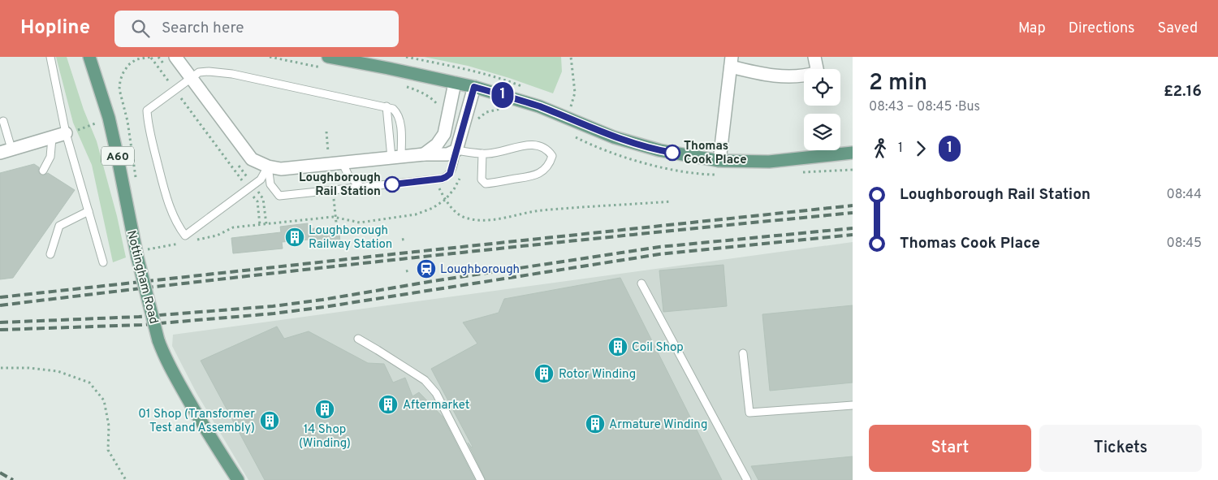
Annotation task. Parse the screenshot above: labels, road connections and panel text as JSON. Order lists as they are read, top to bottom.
{
  "streets": {
    "main road": ["A60", "Nottingham Road"]
  },
  "places": {
    "other": ["Thomas Cook Place", "Loughborough Rail Station"],
    "building": [
      "Loughborough Railway Station",
      "Coil Shop",
      "Rotor Winding",
      "Aftermarket",
      "14 Shop (Winding)",
      "01 Shop (Transformer Test and Assembly)",
      "Armature Winding"
    ],
    "station": ["Loughborough"]
  },
  "lines": ["bus line 1"],
  "page": {
    "header": "Hopline",
    "search": "Search here",
    "nav": ["Map", "Directions", "Saved"],
    "on_map": "1",
    "heading": ["2 min", "08:43 – 08:45 · Bus", "£2.16"],
    "legs": ["1", "1"],
    "list": [
      {
        "name": "Loughborough Rail Station",
        "value": "08:44"
      },
      {
        "name": "Thomas Cook Place",
        "value": "08:45"
      }
    ],
    "buttons": ["Start", "Tickets"]
  }
}
